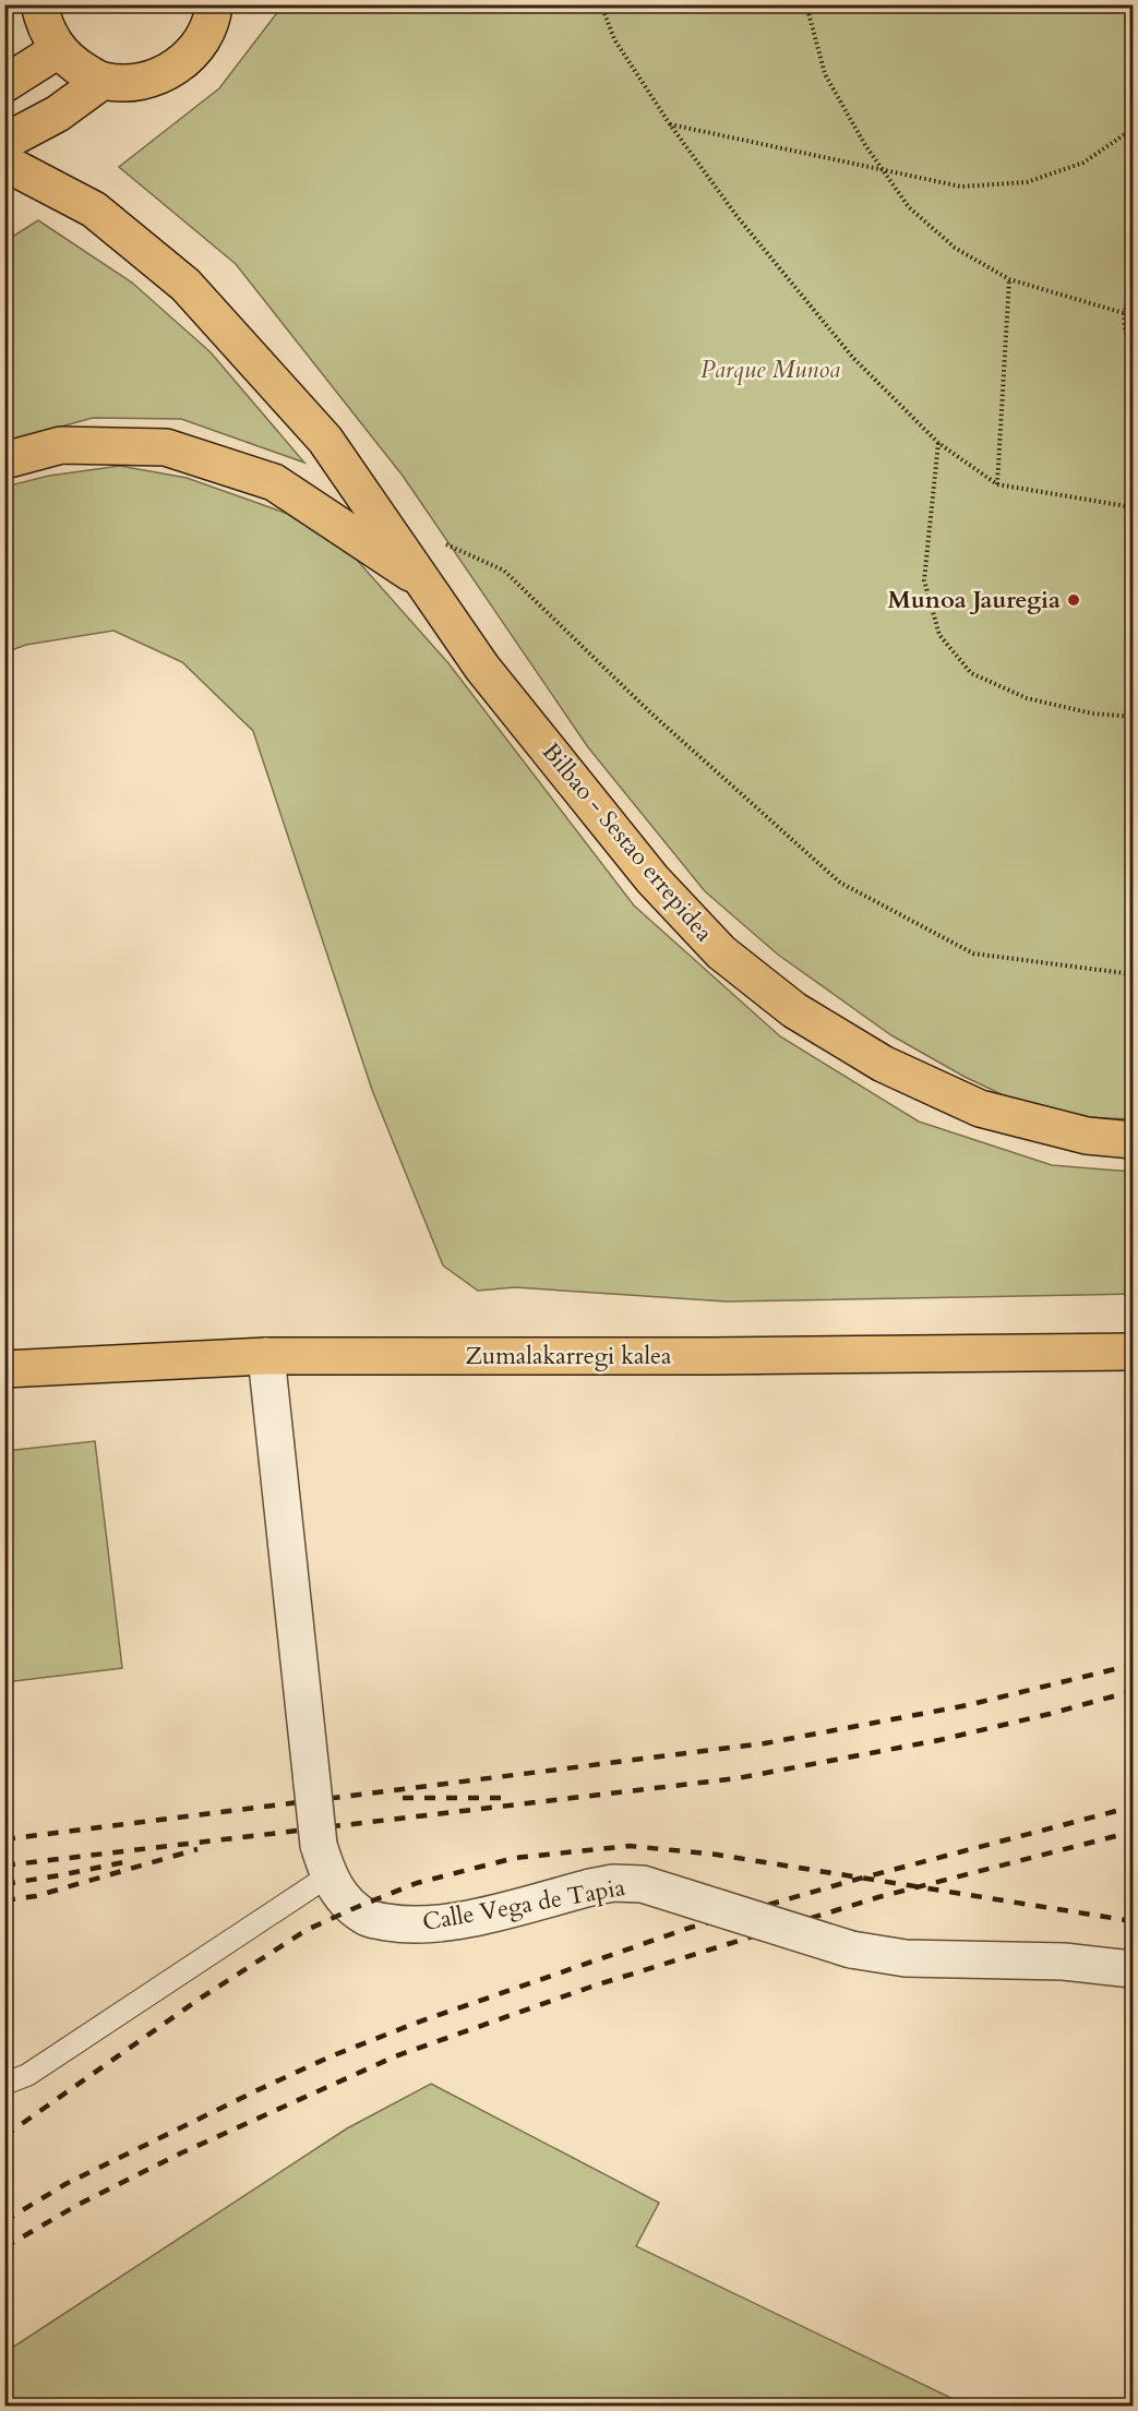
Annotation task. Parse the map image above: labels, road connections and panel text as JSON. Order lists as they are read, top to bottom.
{
  "streets": {
    "main road": ["Bilbao - Sestao errepidea", "Zumalakarregi kalea"],
    "street": ["Calle Vega de Tapia"]
  },
  "parks": ["Parque Munoa"],
  "places": ["Munoa Jauregia"]
}
